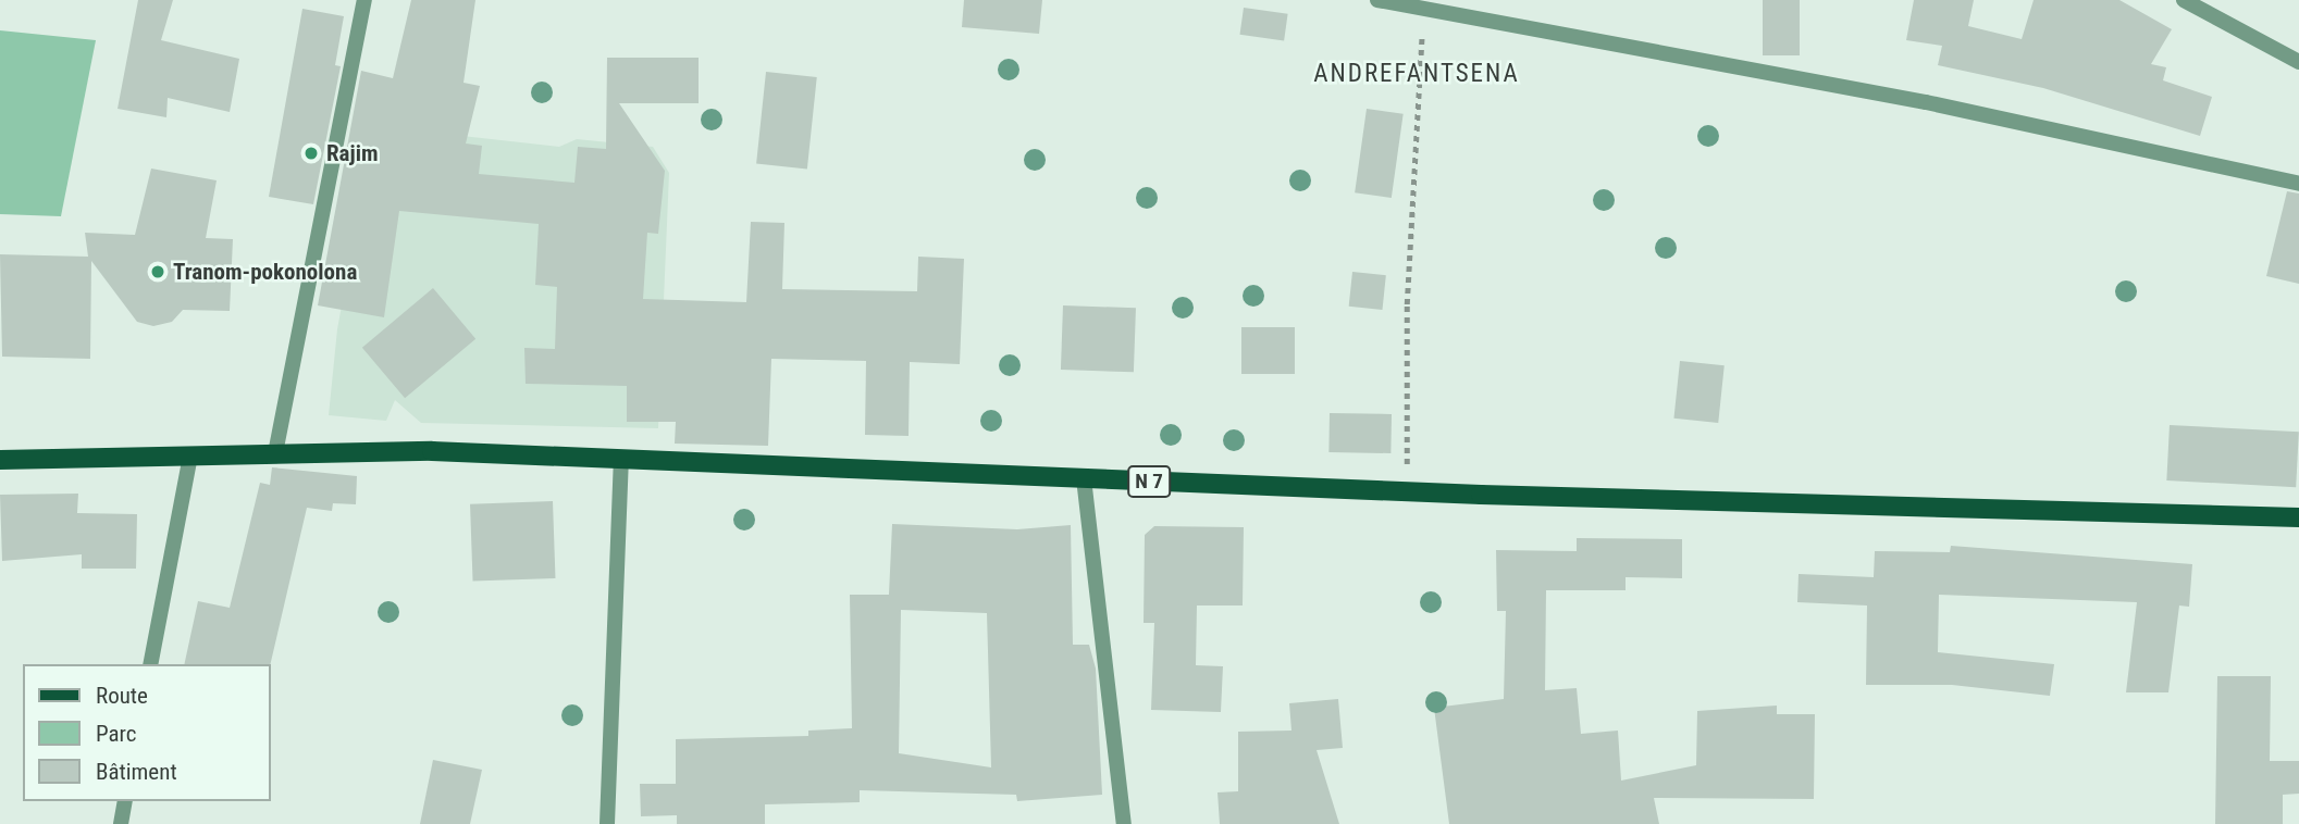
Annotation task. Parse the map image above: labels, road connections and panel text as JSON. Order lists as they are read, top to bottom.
{
  "streets": {
    "main road": ["N 7"]
  },
  "districts": ["ANDREFANTSENA"],
  "places": ["Rajim", "Tranom-pokonolona"],
  "legend": ["Route", "Parc", "Bâtiment"]
}
